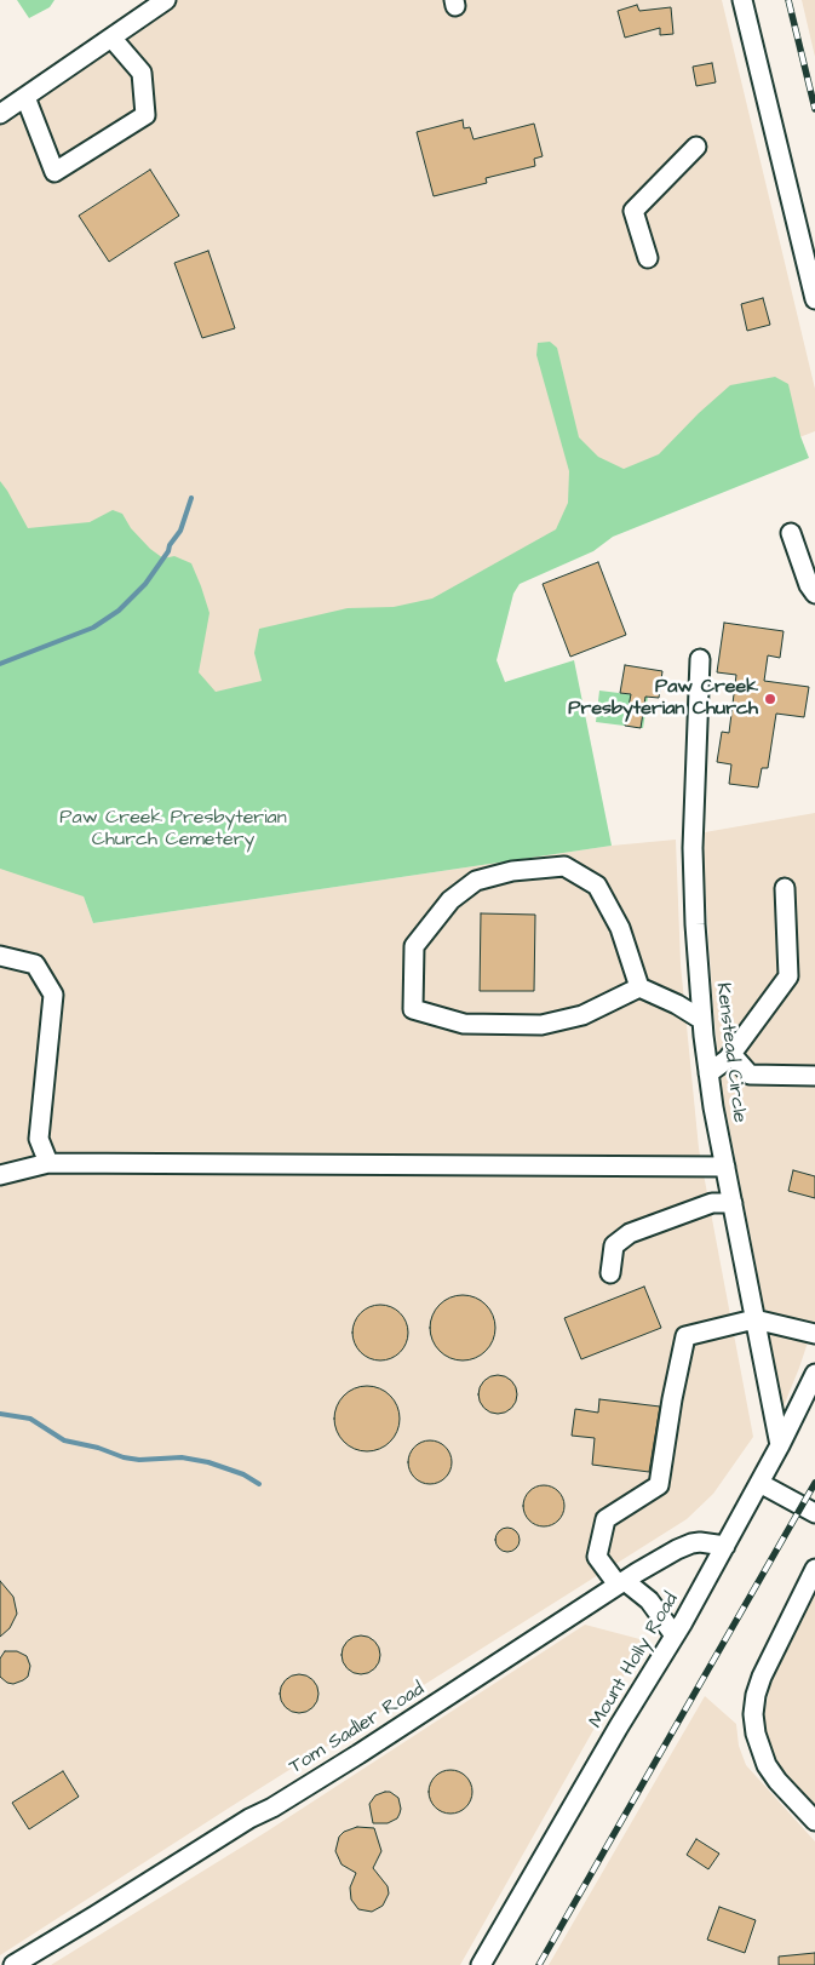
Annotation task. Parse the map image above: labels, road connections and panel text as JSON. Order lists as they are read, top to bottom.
{
  "streets": {
    "street": ["Kenstead Circle", "Mount Holly Road", "Tom Sadler Road"]
  },
  "crossings": [
    ["Kenstead Circle", "Mount Holly Road"],
    ["Mount Holly Road", "Tom Sadler Road"]
  ],
  "parks": ["Paw Creek Presbyterian Church Cemetery"],
  "places": ["Paw Creek Presbyterian Church"]
}
